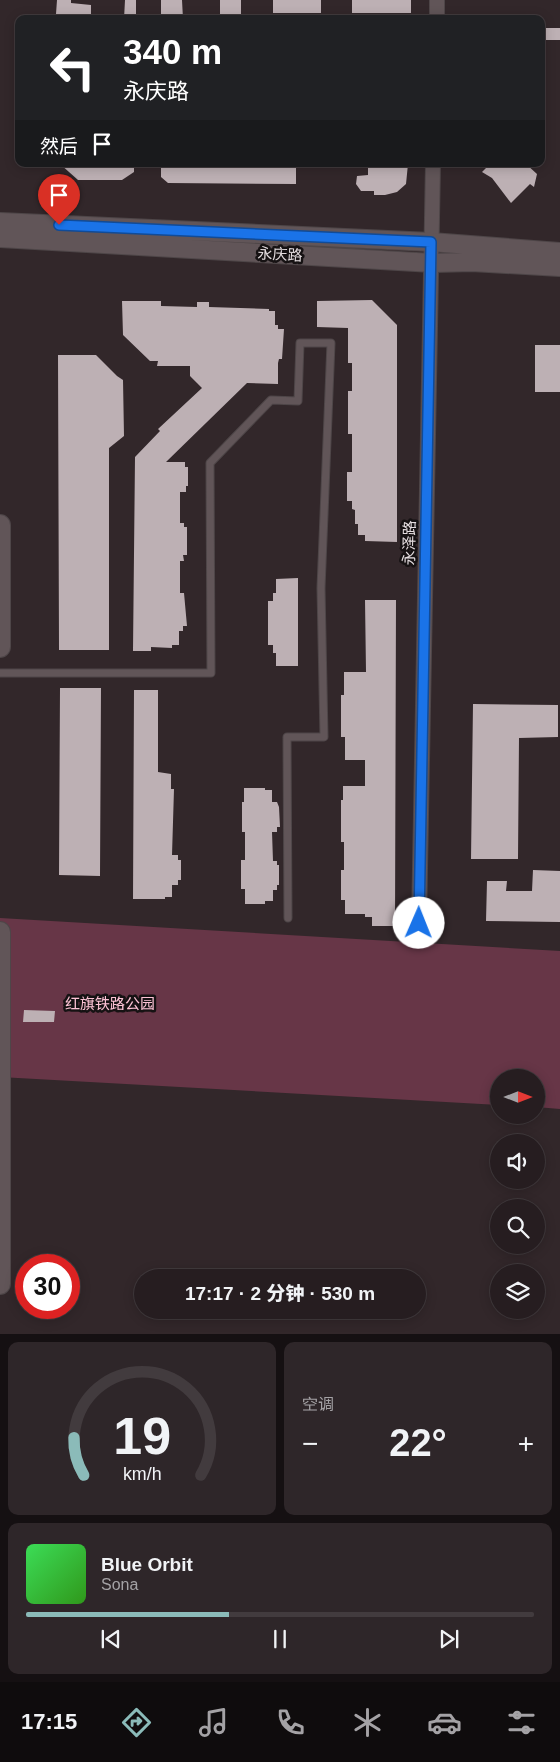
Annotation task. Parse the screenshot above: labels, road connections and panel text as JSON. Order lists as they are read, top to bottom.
{
  "streets": {
    "street": ["永庆路", "永泽路"]
  },
  "crossings": [
    ["永庆路", "永泽路"]
  ],
  "parks": ["红旗铁路公园"],
  "north": "right",
  "page": {
    "turn": ["340 m", "永庆路"],
    "then": "然后",
    "limit": "30",
    "trip": "17:17 · 2 分钟 · 530 m",
    "tile": "空调",
    "heat": ["−", "22°", "+"],
    "song": ["Blue Orbit", "Sona"],
    "tabs": "17:15",
    "gauge": ["19", "km/h"]
  }
}
